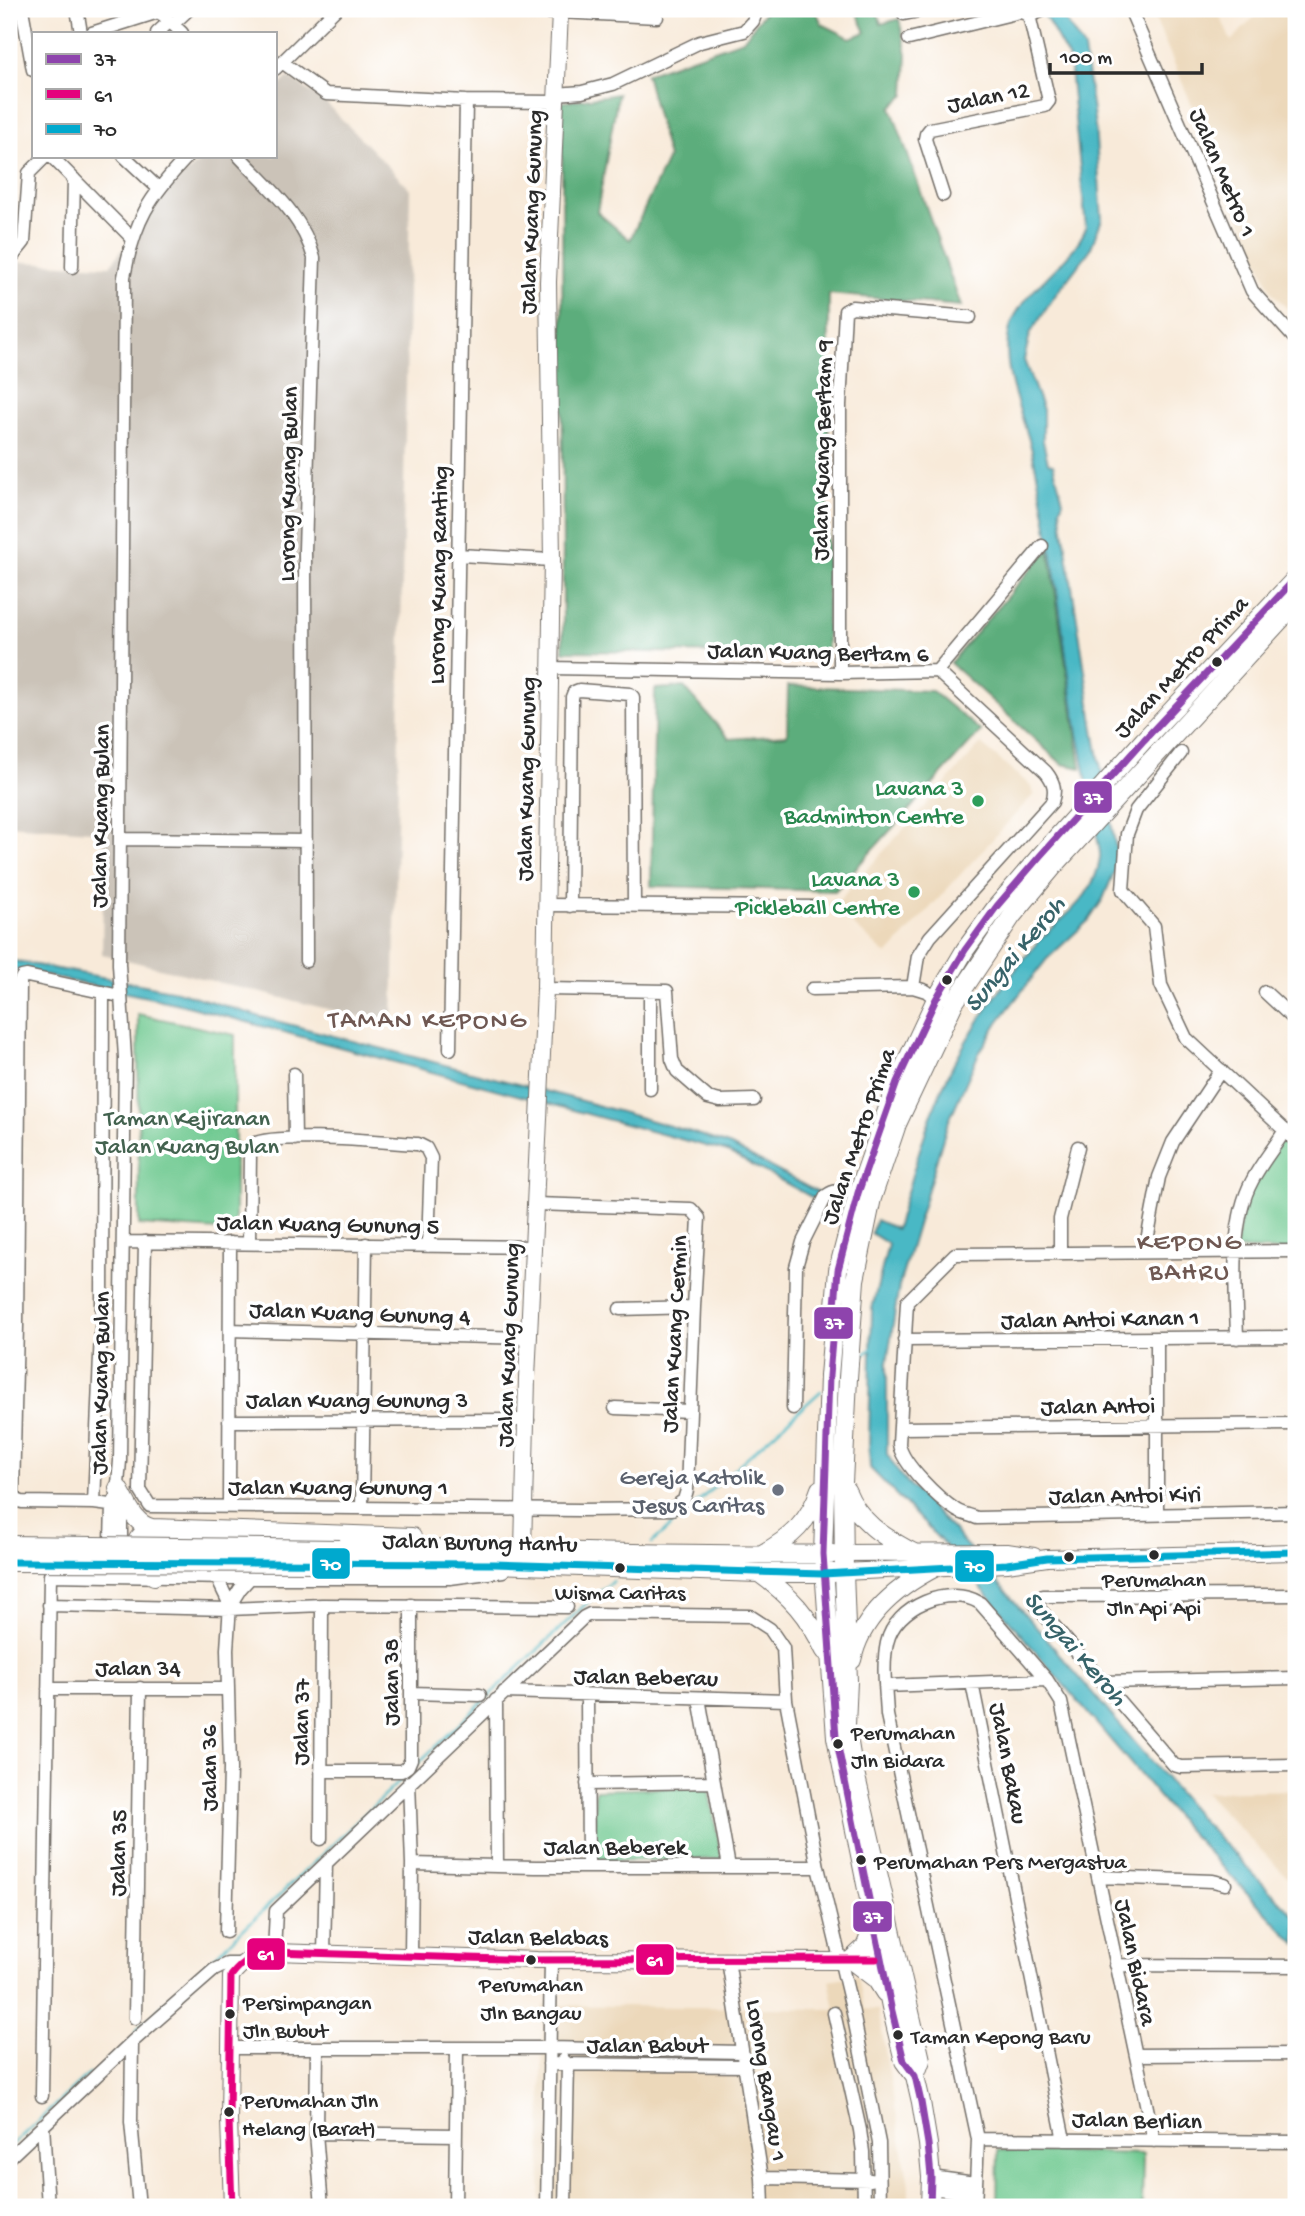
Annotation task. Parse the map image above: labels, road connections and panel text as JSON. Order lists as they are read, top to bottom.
{
  "streets": {
    "main road": ["Jalan Metro Prima", "Jalan Burung Hantu"],
    "street": [
      "Jalan 12",
      "Jalan Metro 1",
      "Jalan Kuang Gunung",
      "Jalan Kuang Bertam 9",
      "Lorong Kuang Bulan",
      "Lorong Kuang Ranting",
      "Jalan Kuang Bertam 6",
      "Jalan Kuang Bulan",
      "Jalan Kuang Gunung 5",
      "Jalan Kuang Gunung 4",
      "Jalan Antoi Kanan 1",
      "Jalan Kuang Cermin",
      "Jalan Kuang Gunung 3",
      "Jalan Antoi",
      "Jalan Kuang Gunung 1",
      "Jalan Antoi Kiri",
      "Jalan 34",
      "Jalan Beberau",
      "Jalan 38",
      "Jalan 37",
      "Jalan Bakau",
      "Jalan 36",
      "Jalan Beberek",
      "Jalan 35",
      "Jalan Belabas",
      "Jalan Bidara",
      "Jalan Babut",
      "Lorong Bangau 1",
      "Jalan Berlian"
    ]
  },
  "crossings": [
    ["Jalan Kuang Gunung", "Jalan Kuang Bertam 6"],
    ["Jalan Kuang Gunung", "Jalan Kuang Gunung 5"],
    ["Jalan Kuang Gunung", "Jalan Kuang Gunung 4"],
    ["Jalan Kuang Gunung", "Jalan Kuang Cermin"],
    ["Jalan Kuang Gunung", "Jalan Kuang Gunung 3"],
    ["Jalan Kuang Gunung", "Jalan Kuang Gunung 1"],
    ["Jalan Kuang Gunung", "Jalan Burung Hantu"],
    ["Jalan Kuang Bertam 9", "Jalan Kuang Bertam 6"],
    ["Jalan Metro Prima", "Jalan Burung Hantu"],
    ["Jalan Metro Prima", "Jalan Belabas"],
    ["Jalan Kuang Bulan", "Jalan Kuang Gunung 5"],
    ["Jalan Kuang Gunung 5", "Jalan Kuang Gunung 1"],
    ["Jalan Kuang Cermin", "Jalan Kuang Gunung 1"],
    ["Jalan Antoi", "Jalan Antoi Kiri"],
    ["Jalan 34", "Jalan 36"],
    ["Jalan 34", "Jalan 35"],
    ["Jalan 38", "Jalan 37"],
    ["Jalan Bakau", "Jalan Berlian"],
    ["Jalan Belabas", "Lorong Bangau 1"],
    ["Jalan Bidara", "Jalan Berlian"],
    ["Jalan Babut", "Lorong Bangau 1"]
  ],
  "districts": ["TAMAN KEPONG", "KEPONG BAHRU"],
  "water": ["Sungai Keroh"],
  "parks": ["Taman Kejiranan Jalan Kuang Bulan"],
  "places": [
    "Lavana 3 Badminton Centre",
    "Lavana 3 Pickleball Centre",
    "Gereja Katolik Jesus Caritas",
    "Perumahan Jln Api Api",
    "Wisma Caritas",
    "Perumahan Jln Bidara",
    "Perumahan Pers Mergastua",
    "Perumahan Jln Bangau",
    "Persimpangan Jln Bubut",
    "Taman Kepong Baru",
    "Perumahan Jln Helang (Barat)"
  ],
  "lines": ["transit line 37", "transit line 70", "transit line 61"],
  "legend": ["37", "61", "70"],
  "scale_bar": "100 m"
}
